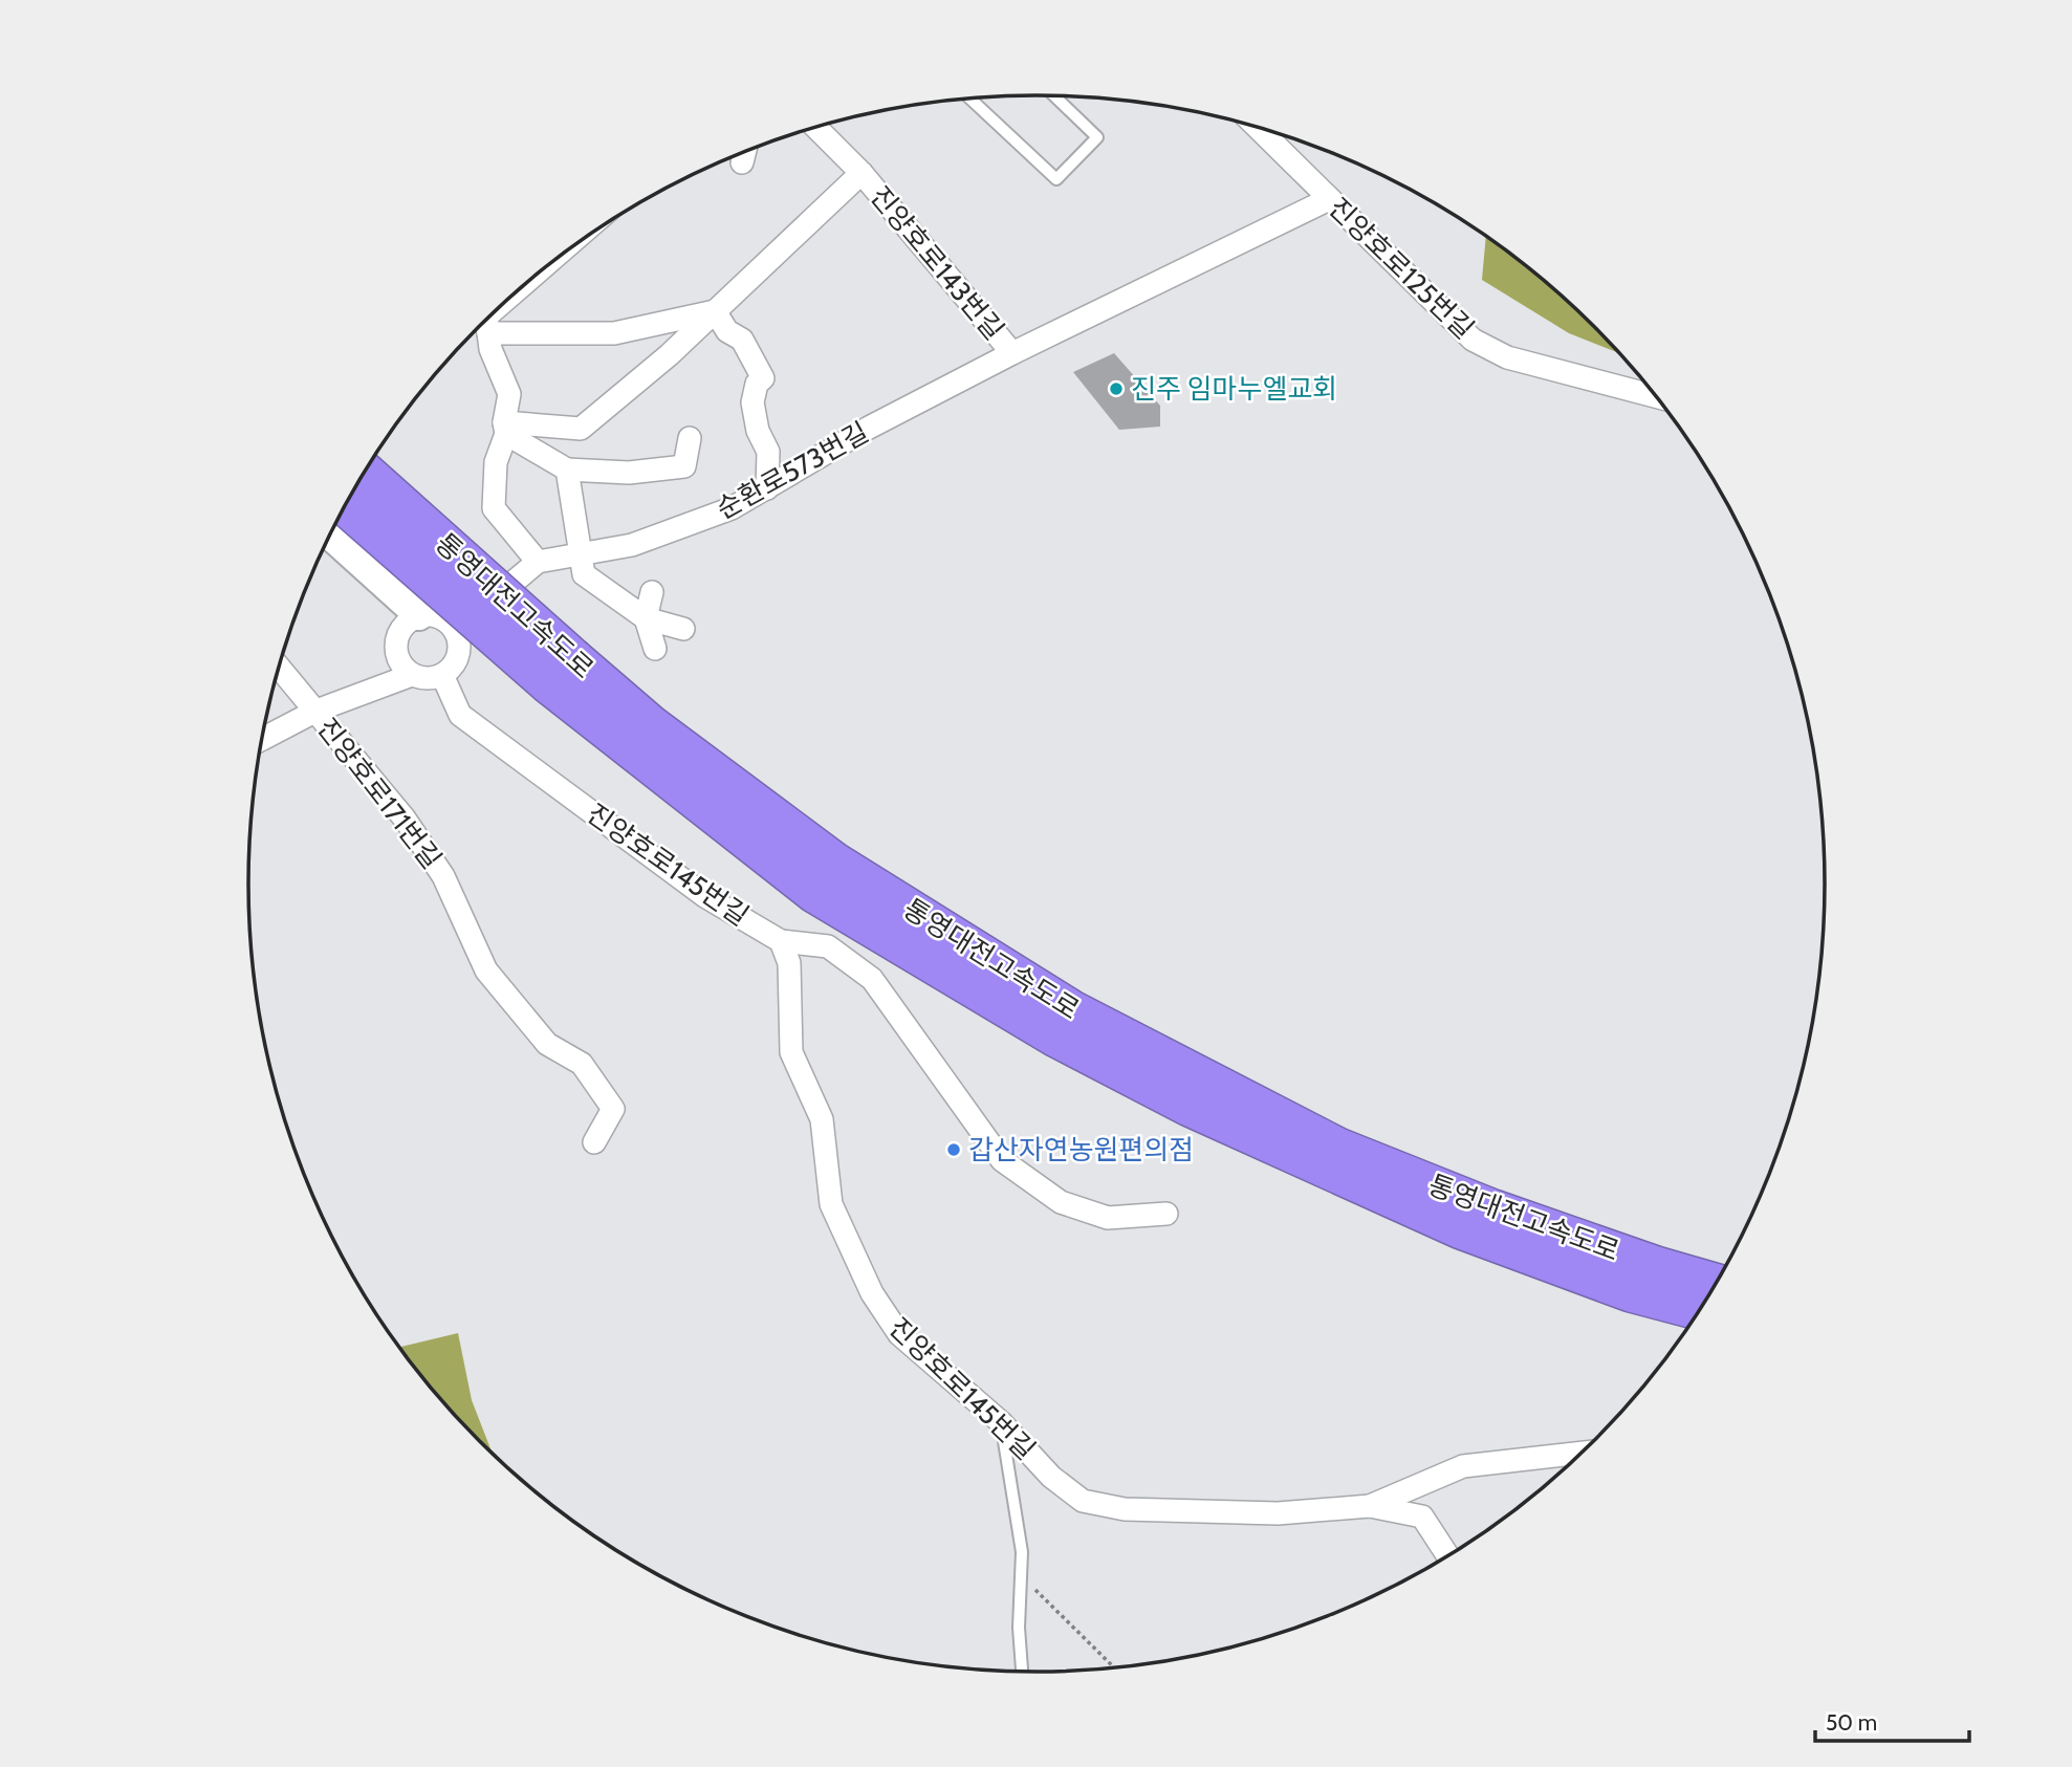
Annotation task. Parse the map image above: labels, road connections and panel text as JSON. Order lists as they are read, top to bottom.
{
  "streets": {
    "highway": ["통영대전고속도로"],
    "street": [
      "진양호로143번길",
      "진양호로125번길",
      "순환로573번길",
      "진양호로171번길",
      "진양호로145번길"
    ]
  },
  "crossings": [
    ["진양호로143번길", "순환로573번길"],
    ["진양호로125번길", "순환로573번길"],
    ["순환로573번길", "진양호로145번길"]
  ],
  "places": ["진주 임마누엘교회", "갑산자연농원편의점"],
  "scale_bar": "50 m"
}
